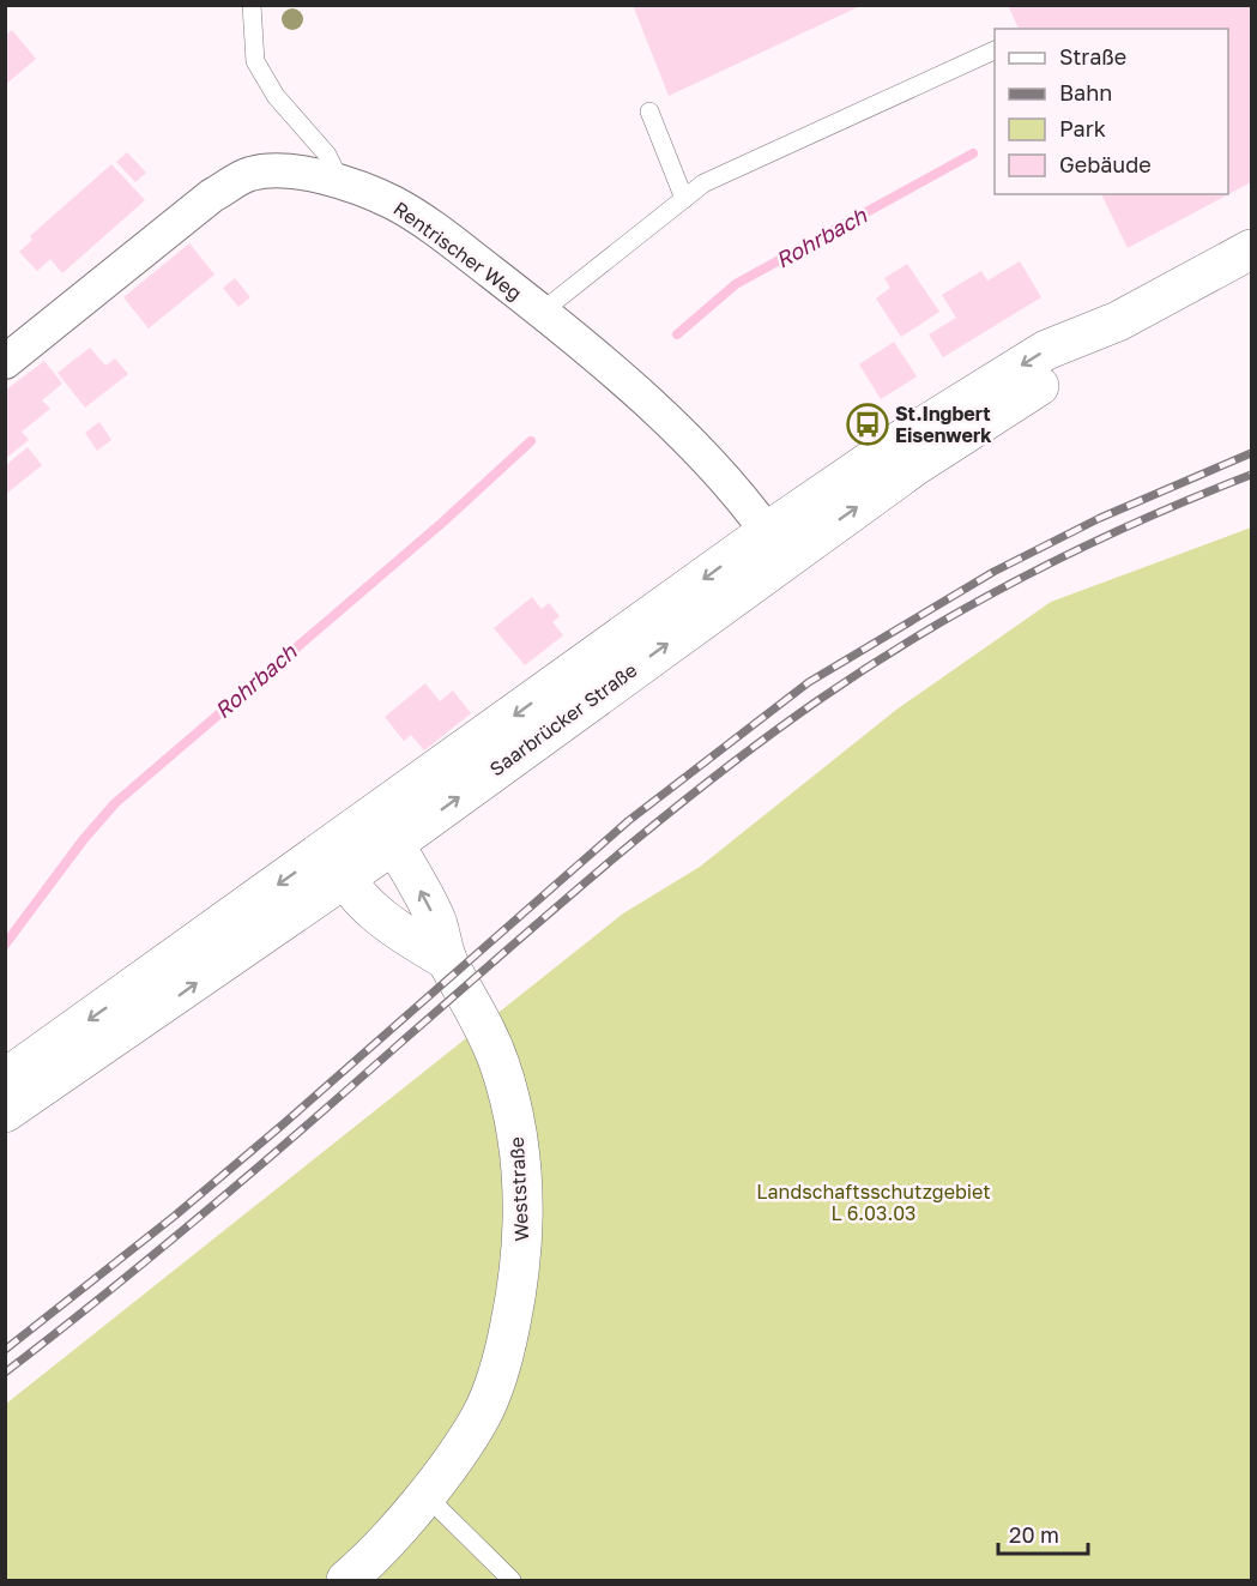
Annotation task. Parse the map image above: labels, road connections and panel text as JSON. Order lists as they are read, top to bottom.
{
  "streets": {
    "main road": ["Saarbrücker Straße", "Weststraße"],
    "street": ["Rentrischer Weg"]
  },
  "crossings": [
    ["Rentrischer Weg", "Saarbrücker Straße"],
    ["Saarbrücker Straße", "Weststraße"]
  ],
  "water": ["Rohrbach"],
  "parks": ["Landschaftsschutzgebiet L 6.03.03"],
  "places": {
    "bus stop": ["St.Ingbert Eisenwerk"]
  },
  "legend": [
    "Straße",
    "Bahn",
    "Park",
    "Gebäude"
  ],
  "scale_bar": "20 m"
}
